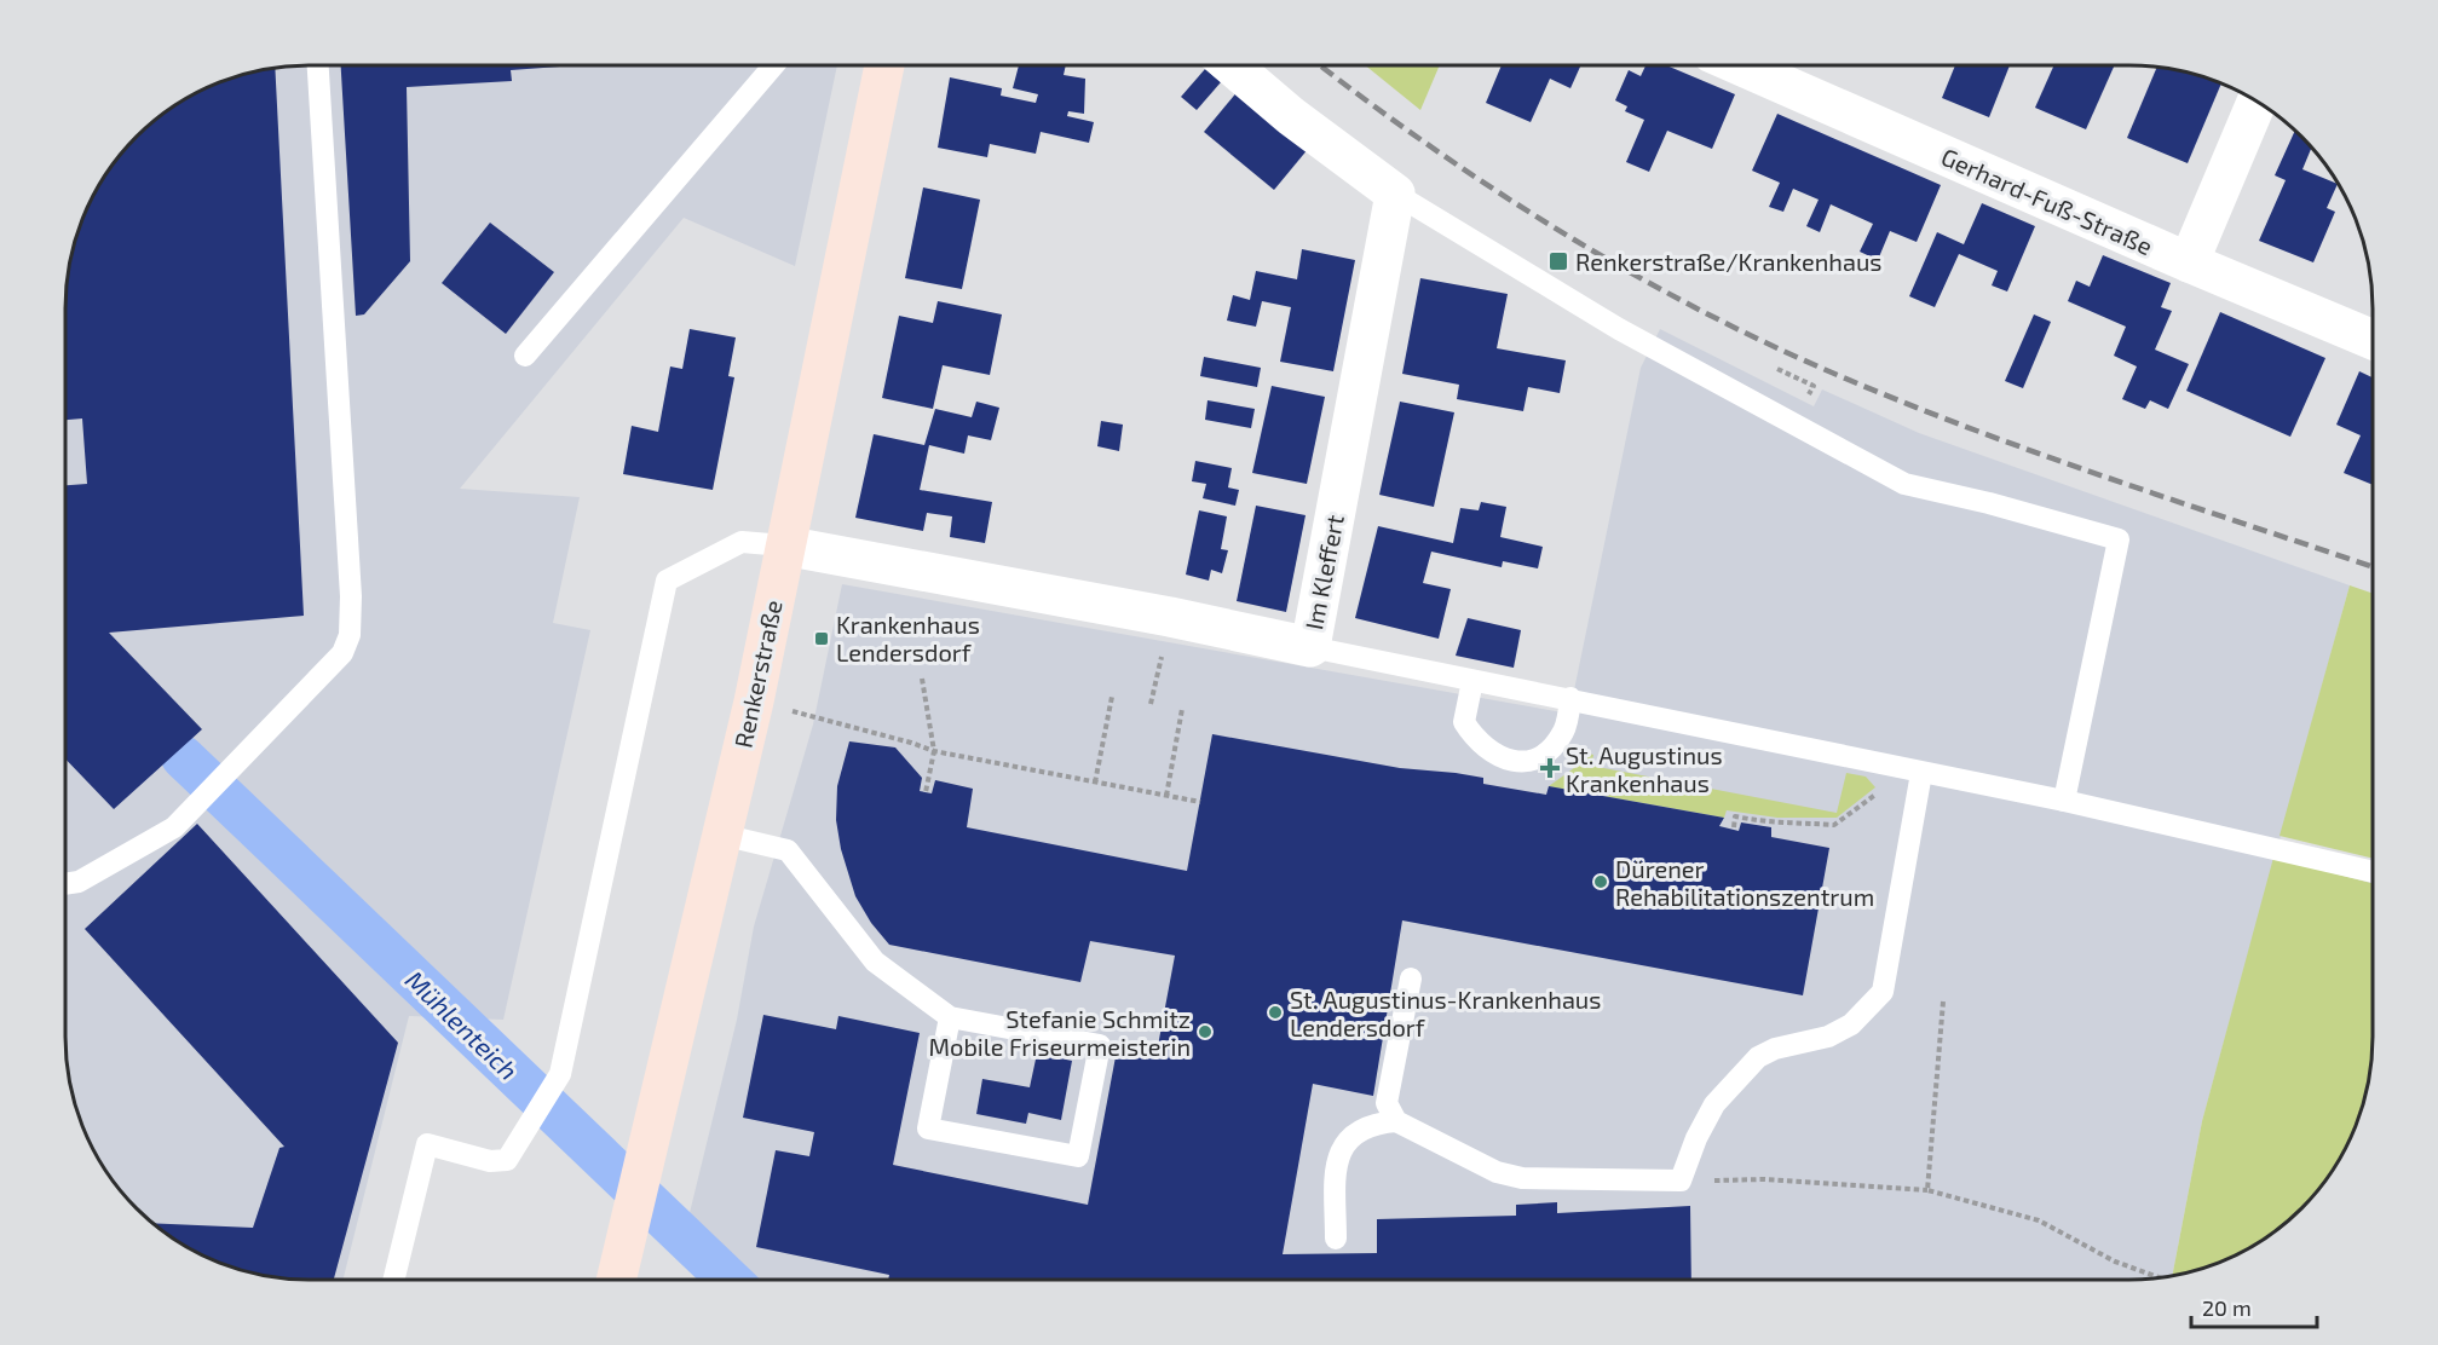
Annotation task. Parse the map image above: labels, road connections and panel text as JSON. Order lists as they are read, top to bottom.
{
  "streets": {
    "street": ["Gerhard-Fuß-Straße", "Im Kleffert", "Renkerstraße"]
  },
  "crossings": [
    ["Im Kleffert", "Renkerstraße"]
  ],
  "water": ["Mühlenteich"],
  "places": {
    "transit": ["Renkerstraße/Krankenhaus", "Krankenhaus Lendersdorf"],
    "health": ["St. Augustinus Krankenhaus"],
    "other": ["Dürener Rehabilitationszentrum", "St. Augustinus-Krankenhaus Lendersdorf", "Stefanie Schmitz Mobile Friseurmeisterin"]
  },
  "scale_bar": "20 m"
}
